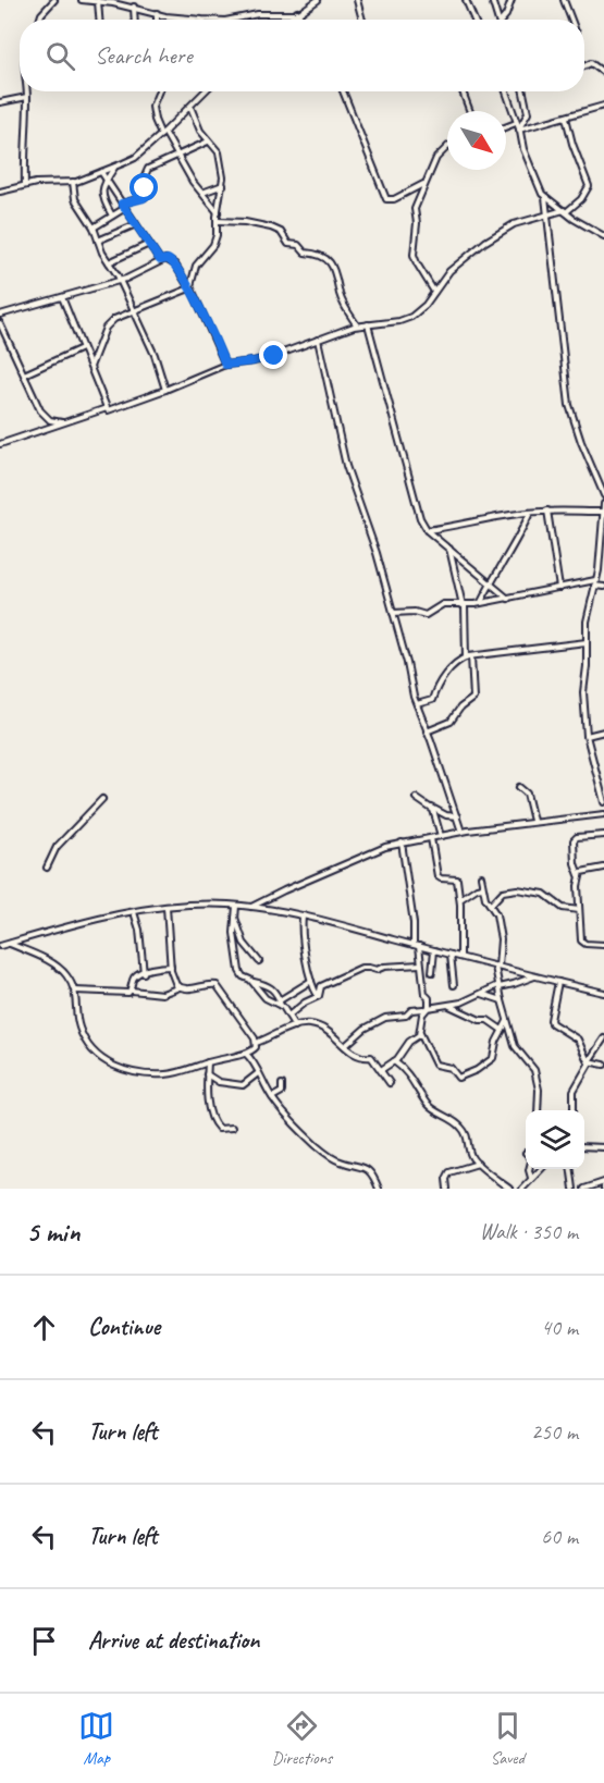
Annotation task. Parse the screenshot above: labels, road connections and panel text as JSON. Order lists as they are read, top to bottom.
{
  "north": "bottom right",
  "page": {
    "search": "Search here",
    "heading": ["5 min", "Walk · 350 m"],
    "list": [
      ["Continue", "40 m"],
      ["Turn left", "250 m"],
      ["Turn left", "60 m"],
      "Arrive at destination"
    ],
    "nav": ["Map", "Directions", "Saved"]
  }
}
